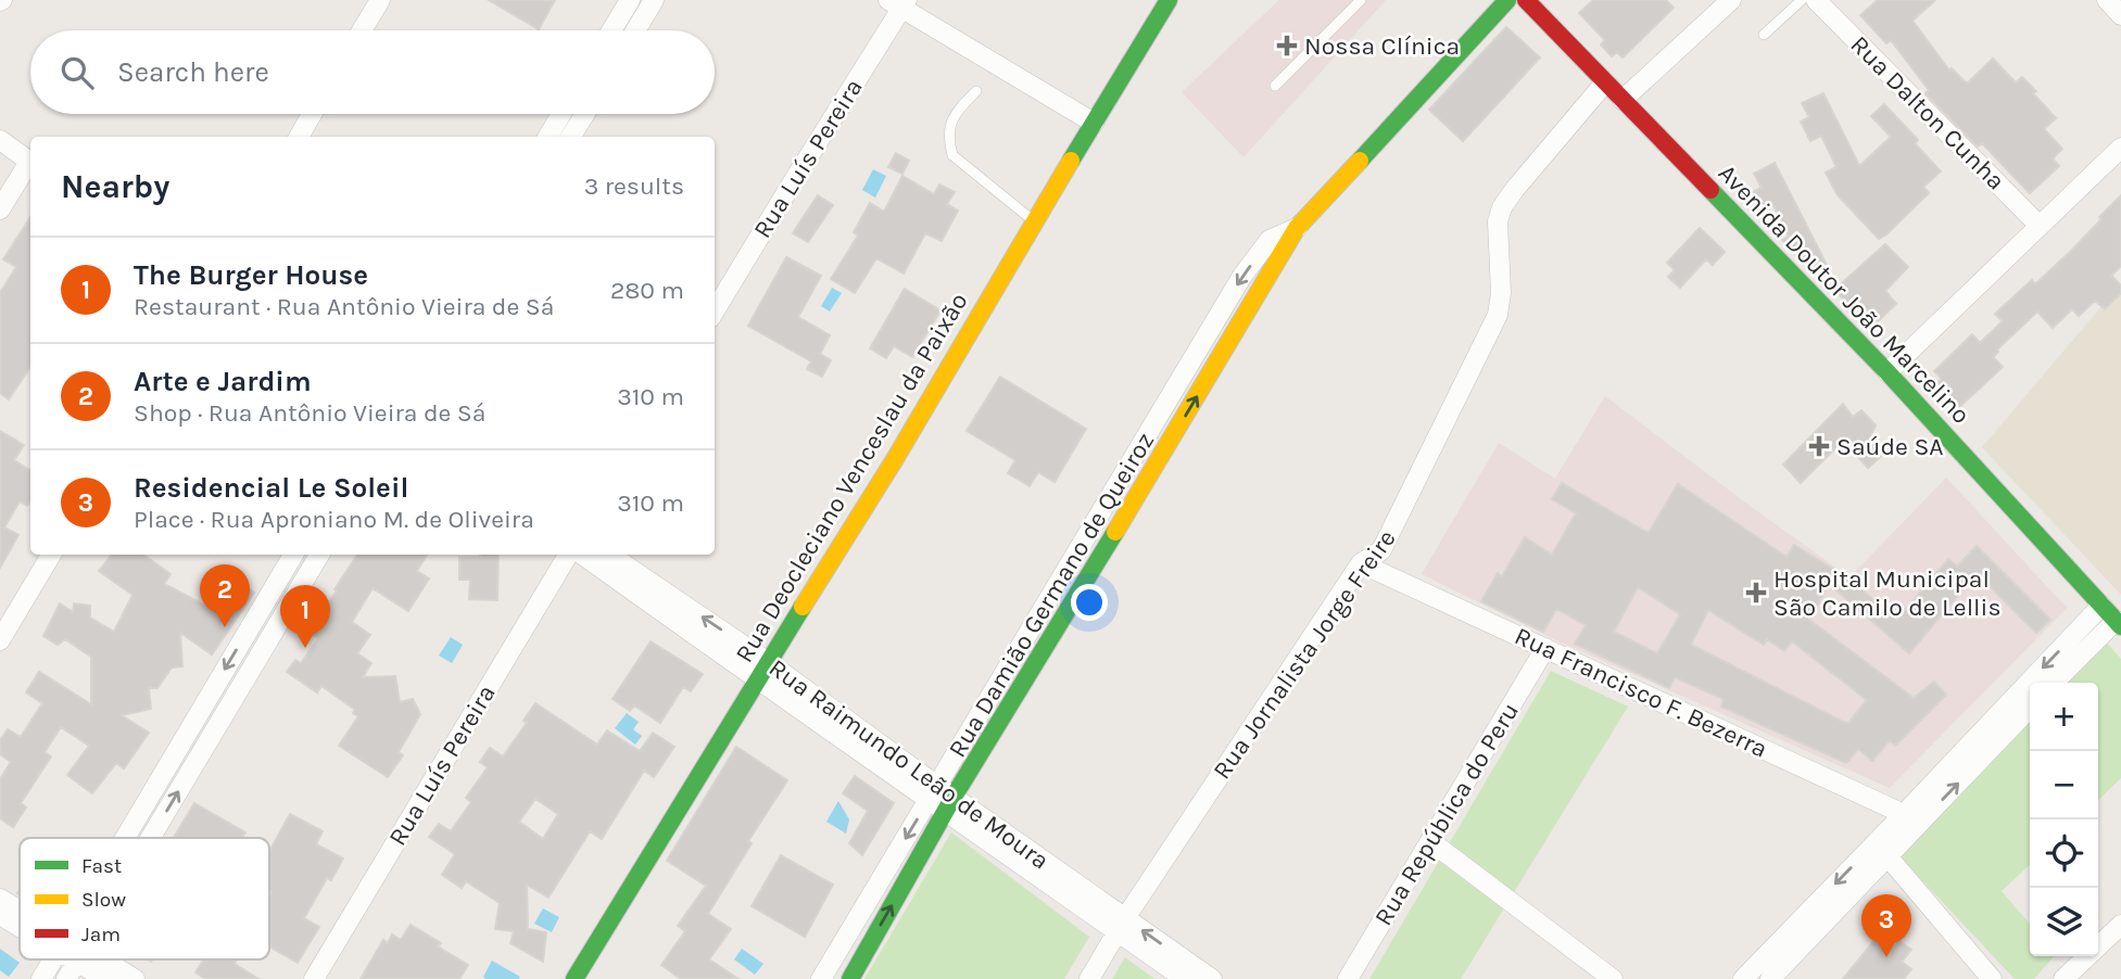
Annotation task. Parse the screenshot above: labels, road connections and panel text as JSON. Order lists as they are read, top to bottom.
{
  "streets": {
    "street": [
      "Rua Dalton Cunha",
      "Rua Luís Pereira",
      "Avenida Doutor João Marcelino",
      "Rua Deocleciano Venceslau da Paixão",
      "Rua Damião Germano de Queiroz",
      "Rua Jornalista Jorge Freire",
      "Rua Francisco F. Bezerra",
      "Rua Raimundo Leão de Moura",
      "Rua República do Peru"
    ]
  },
  "crossings": [
    ["Avenida Doutor João Marcelino", "Rua Jornalista Jorge Freire"],
    ["Rua Deocleciano Venceslau da Paixão", "Rua Raimundo Leão de Moura"],
    ["Rua Damião Germano de Queiroz", "Rua Raimundo Leão de Moura"],
    ["Rua Jornalista Jorge Freire", "Rua Francisco F. Bezerra"],
    ["Rua Jornalista Jorge Freire", "Rua Raimundo Leão de Moura"],
    ["Rua Francisco F. Bezerra", "Rua República do Peru"]
  ],
  "places": {
    "health": ["Nossa Clínica", "Saúde SA", "Hospital Municipal São Camilo de Lellis"]
  },
  "legend": ["Fast", "Slow", "Jam"],
  "page": {
    "search": "Search here",
    "heading": ["Nearby", "3 results"],
    "list": [
      {
        "mark": "1",
        "name": "The Burger House",
        "note": "Restaurant · Rua Antônio Vieira de Sá",
        "value": "280 m"
      },
      {
        "mark": "2",
        "name": "Arte e Jardim",
        "note": "Shop · Rua Antônio Vieira de Sá",
        "value": "310 m"
      },
      {
        "mark": "3",
        "name": "Residencial Le Soleil",
        "note": "Place · Rua Aproniano M. de Oliveira",
        "value": "310 m"
      }
    ],
    "pins": ["2", "1", "3"],
    "map_buttons": ["+", "−"]
  }
}
